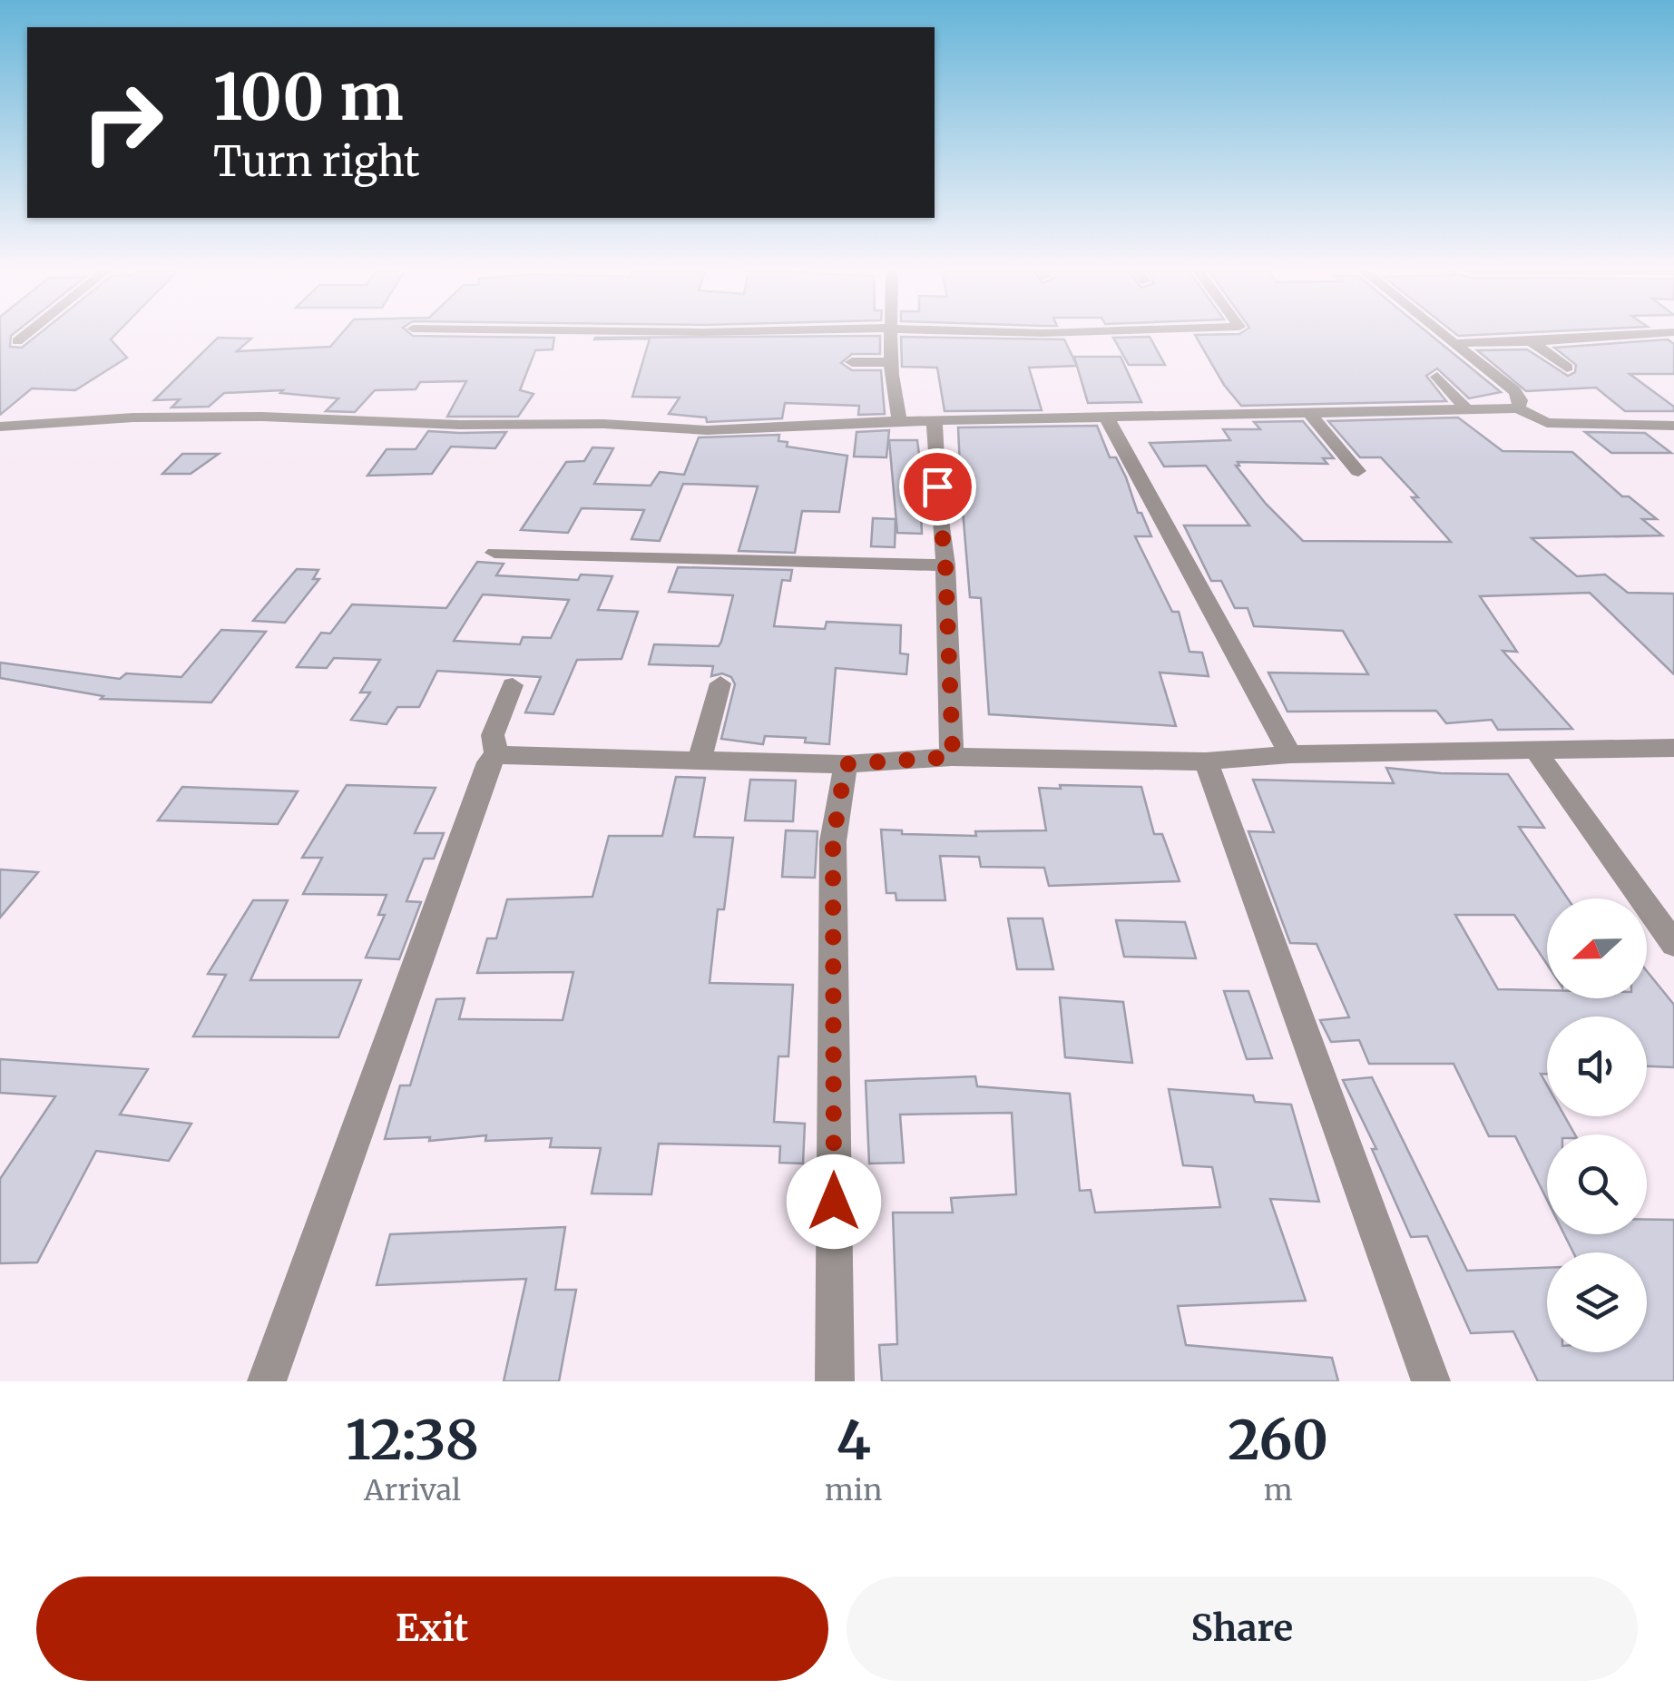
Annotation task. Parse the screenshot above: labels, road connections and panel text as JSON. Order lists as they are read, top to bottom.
{
  "north": "left",
  "page": {
    "turn": ["100 m", "Turn right"],
    "eta": [
      "12:38",
      "Arrival",
      "4",
      "min",
      "260",
      "m"
    ],
    "buttons": ["Exit", "Share"]
  }
}
